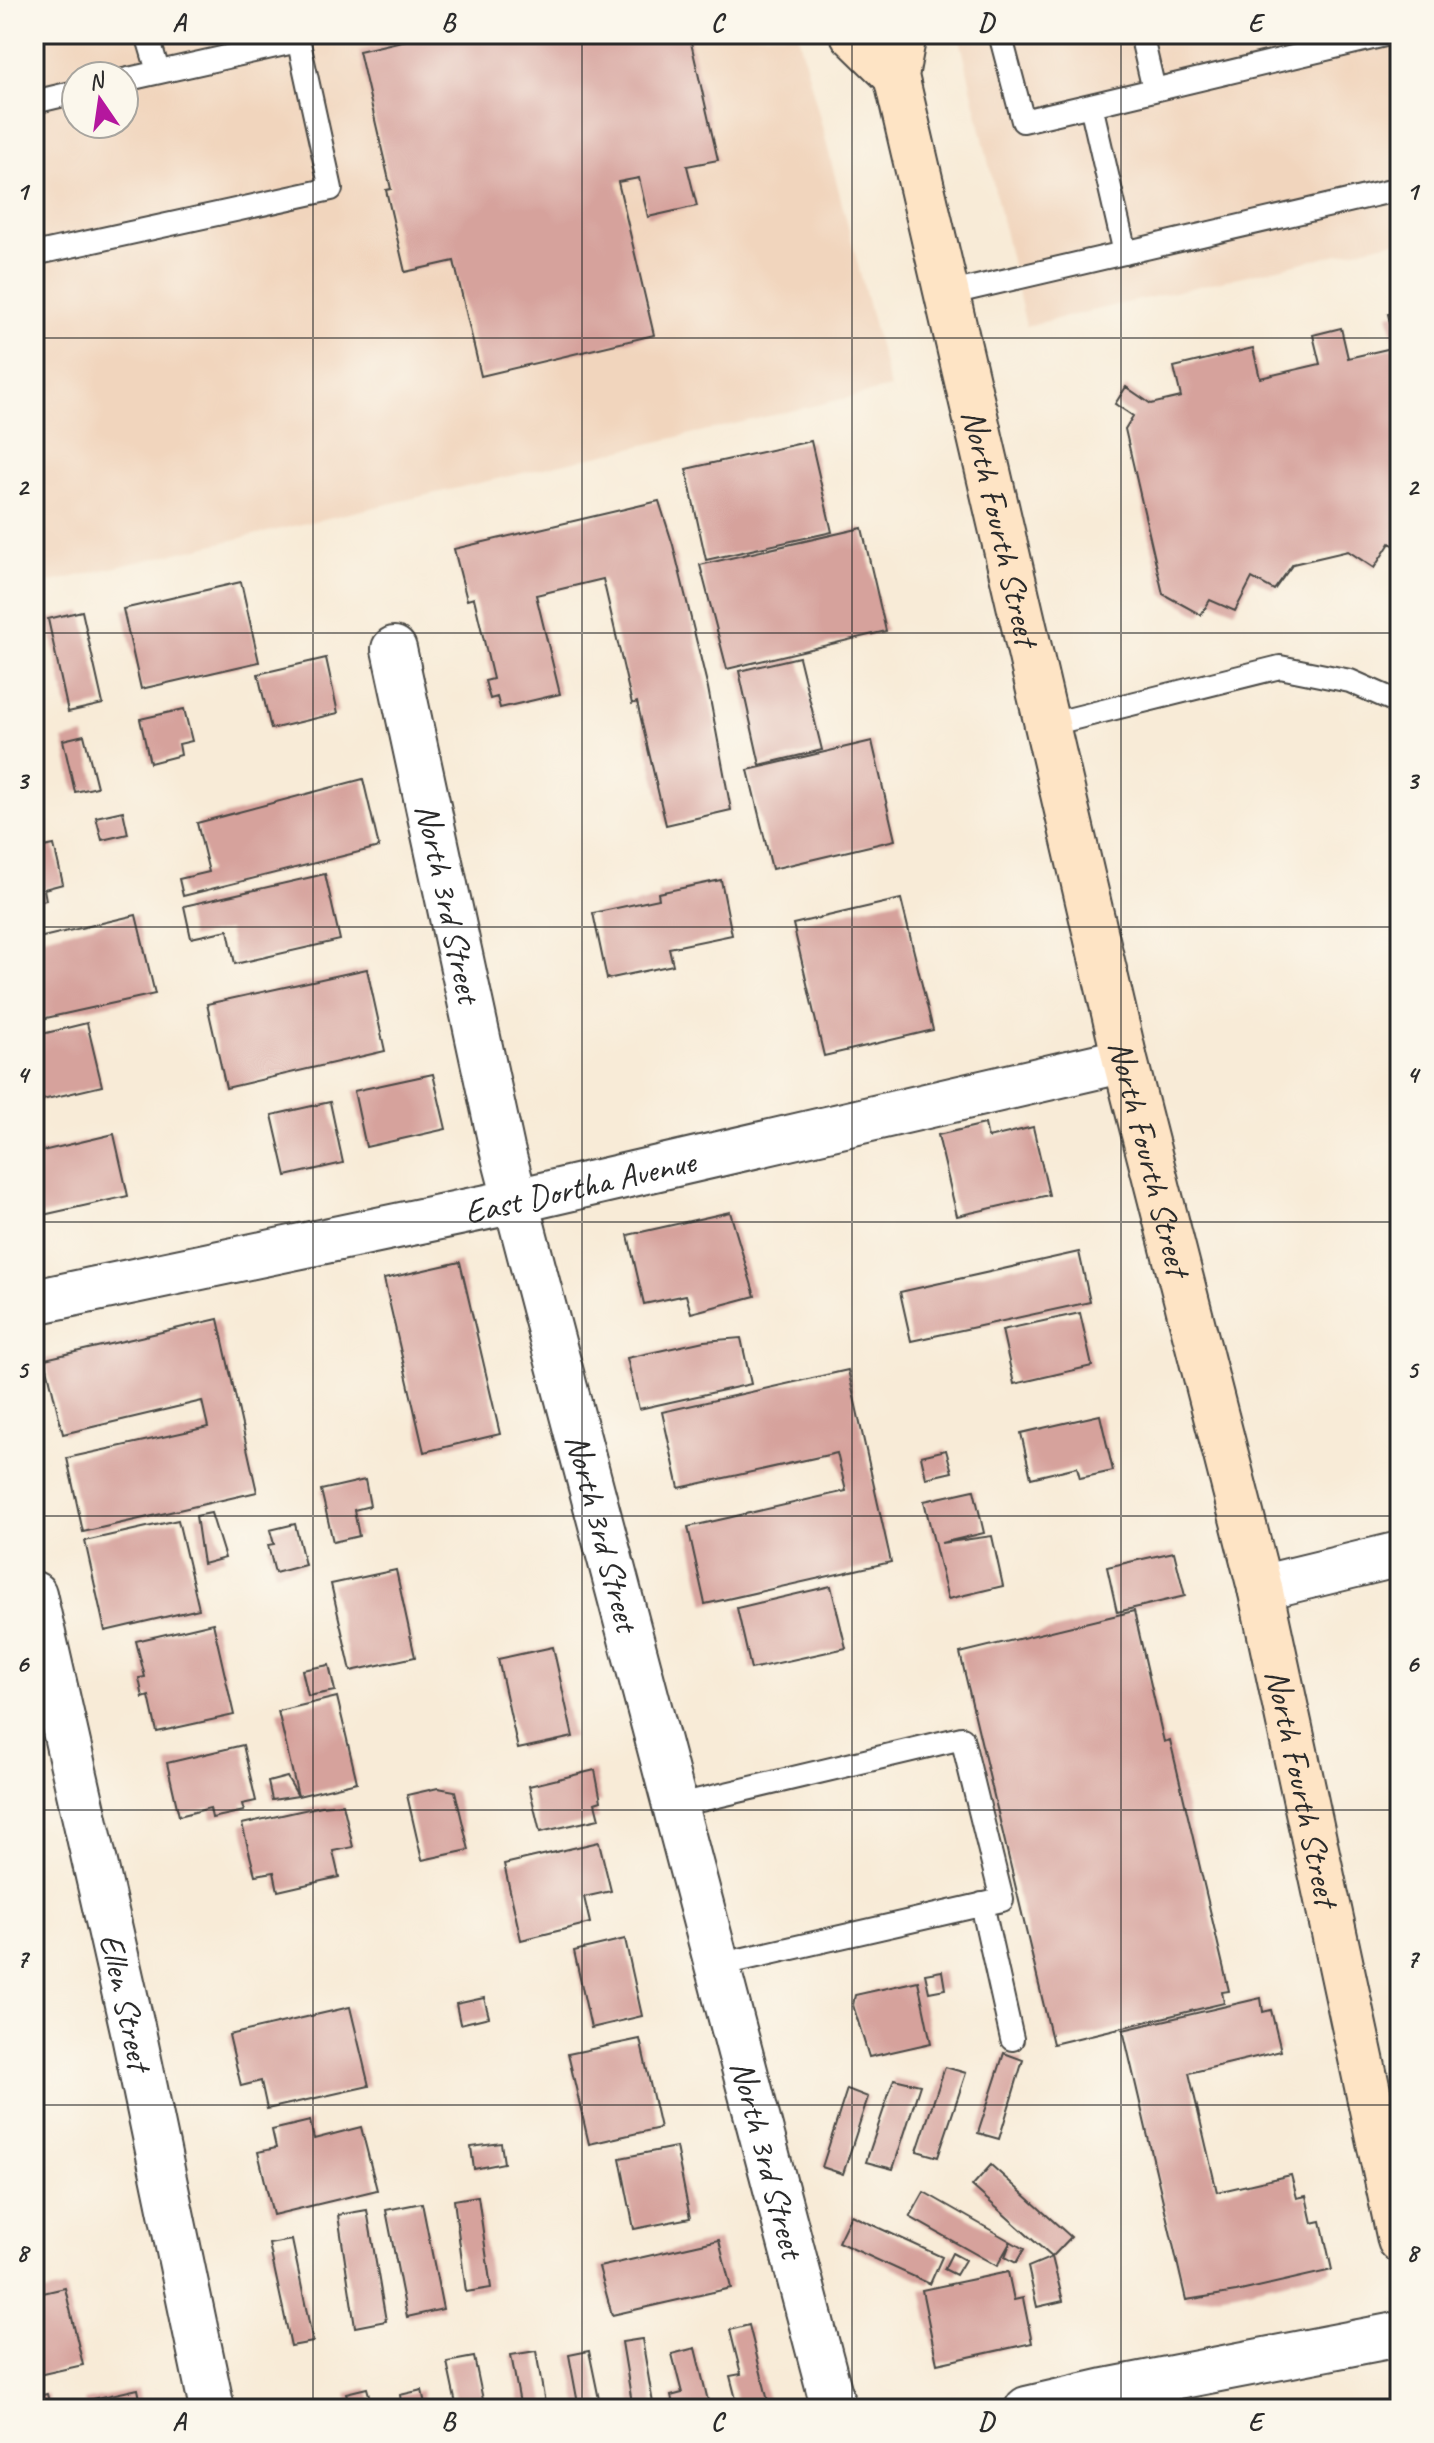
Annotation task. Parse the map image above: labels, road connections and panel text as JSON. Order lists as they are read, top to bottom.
{
  "streets": {
    "main road": ["North Fourth Street"],
    "street": ["North 3rd Street", "East Dortha Avenue", "Ellen Street"]
  },
  "crossings": [
    ["North Fourth Street", "East Dortha Avenue"],
    ["North 3rd Street", "East Dortha Avenue"]
  ],
  "north": "top",
  "grid": {
    "columns": [
      "A",
      "B",
      "C",
      "D",
      "E"
    ],
    "rows": [
      "1",
      "2",
      "3",
      "4",
      "5",
      "6",
      "7",
      "8"
    ]
  }
}
